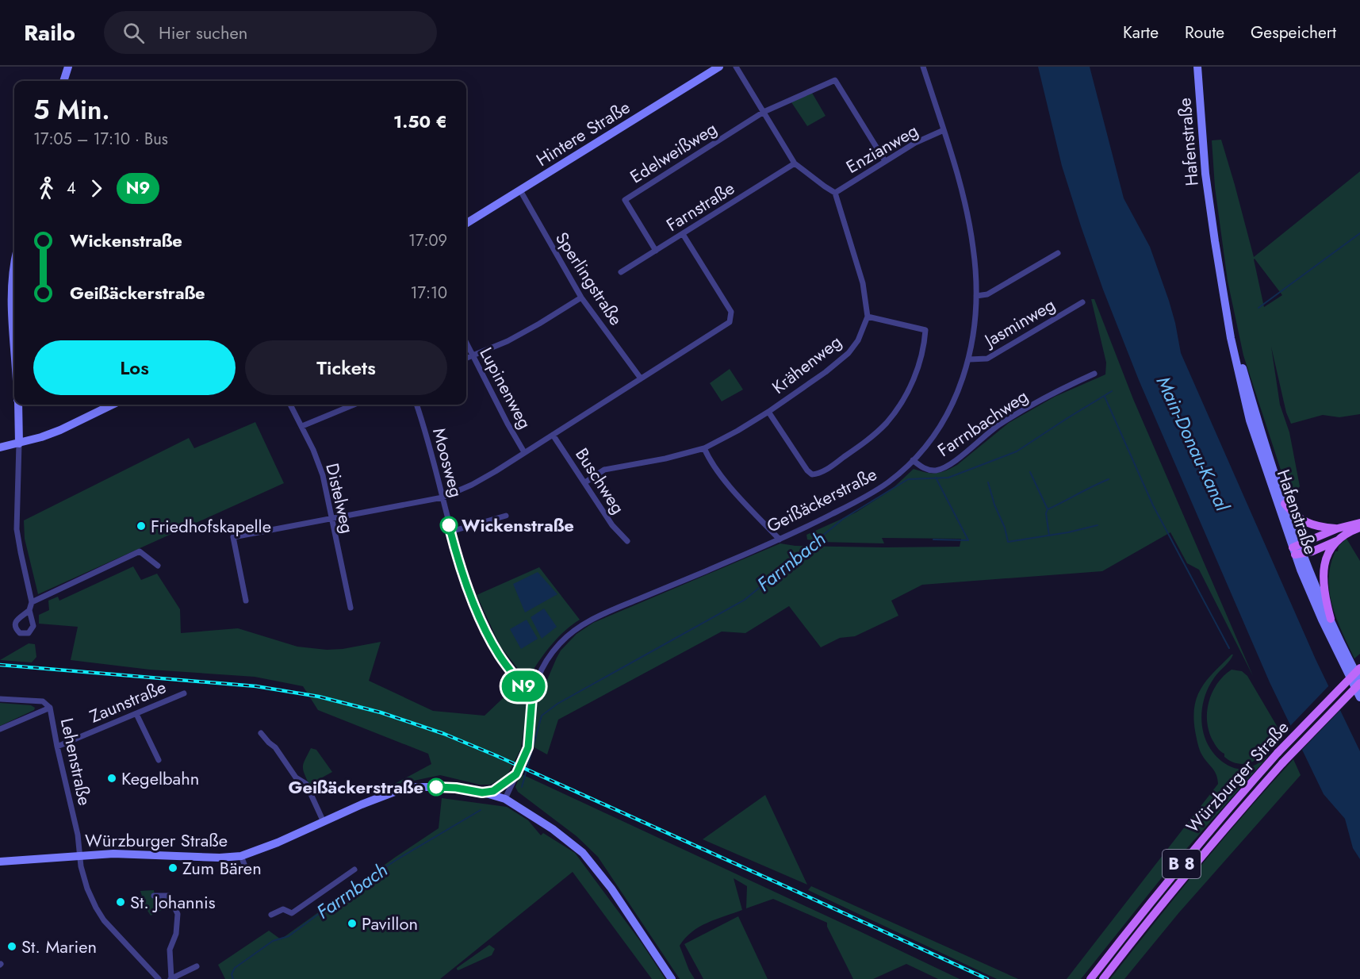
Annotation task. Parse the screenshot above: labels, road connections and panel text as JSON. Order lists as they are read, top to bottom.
{
  "streets": {
    "main road": ["Würzburger Straße", "B 8"],
    "street": [
      "Hintere Straße",
      "Hafenstraße",
      "Enzianweg",
      "Edelweißweg",
      "Farnstraße",
      "Sperlingstraße",
      "Jasminweg",
      "Krähenweg",
      "Lupinenweg",
      "Farrnbachweg",
      "Moosweg",
      "Buschweg",
      "Distelweg",
      "Geißäckerstraße",
      "Zaunstraße",
      "Lehenstraße"
    ]
  },
  "crossings": [
    ["Hintere Straße", "Sperlingstraße"],
    ["Hafenstraße", "Würzburger Straße"],
    ["Enzianweg", "Krähenweg"],
    ["Enzianweg", "Geißäckerstraße"],
    ["Edelweißweg", "Farnstraße"],
    ["Jasminweg", "Geißäckerstraße"],
    ["Krähenweg", "Buschweg"],
    ["Farrnbachweg", "Geißäckerstraße"],
    ["Moosweg", "Geißäckerstraße"],
    ["Geißäckerstraße", "Würzburger Straße"],
    ["Zaunstraße", "Lehenstraße"],
    ["Lehenstraße", "Würzburger Straße"]
  ],
  "water": ["Main-Donau-Kanal", "Farrnbach"],
  "places": [
    "Wickenstraße",
    "Friedhofskapelle",
    "Kegelbahn",
    "Geißäckerstraße",
    "Zum Bären",
    "St. Johannis",
    "Pavillon",
    "St. Marien"
  ],
  "lines": ["bus line N9"],
  "page": {
    "header": "Railo",
    "search": "Hier suchen",
    "nav": ["Karte", "Route", "Gespeichert"],
    "on_map": "N9",
    "heading": ["5 Min.", "17:05 – 17:10 · Bus", "1.50 €"],
    "legs": ["4", "N9"],
    "list": [
      {
        "name": "Wickenstraße",
        "value": "17:09"
      },
      {
        "name": "Geißäckerstraße",
        "value": "17:10"
      }
    ],
    "buttons": ["Los", "Tickets"]
  }
}
